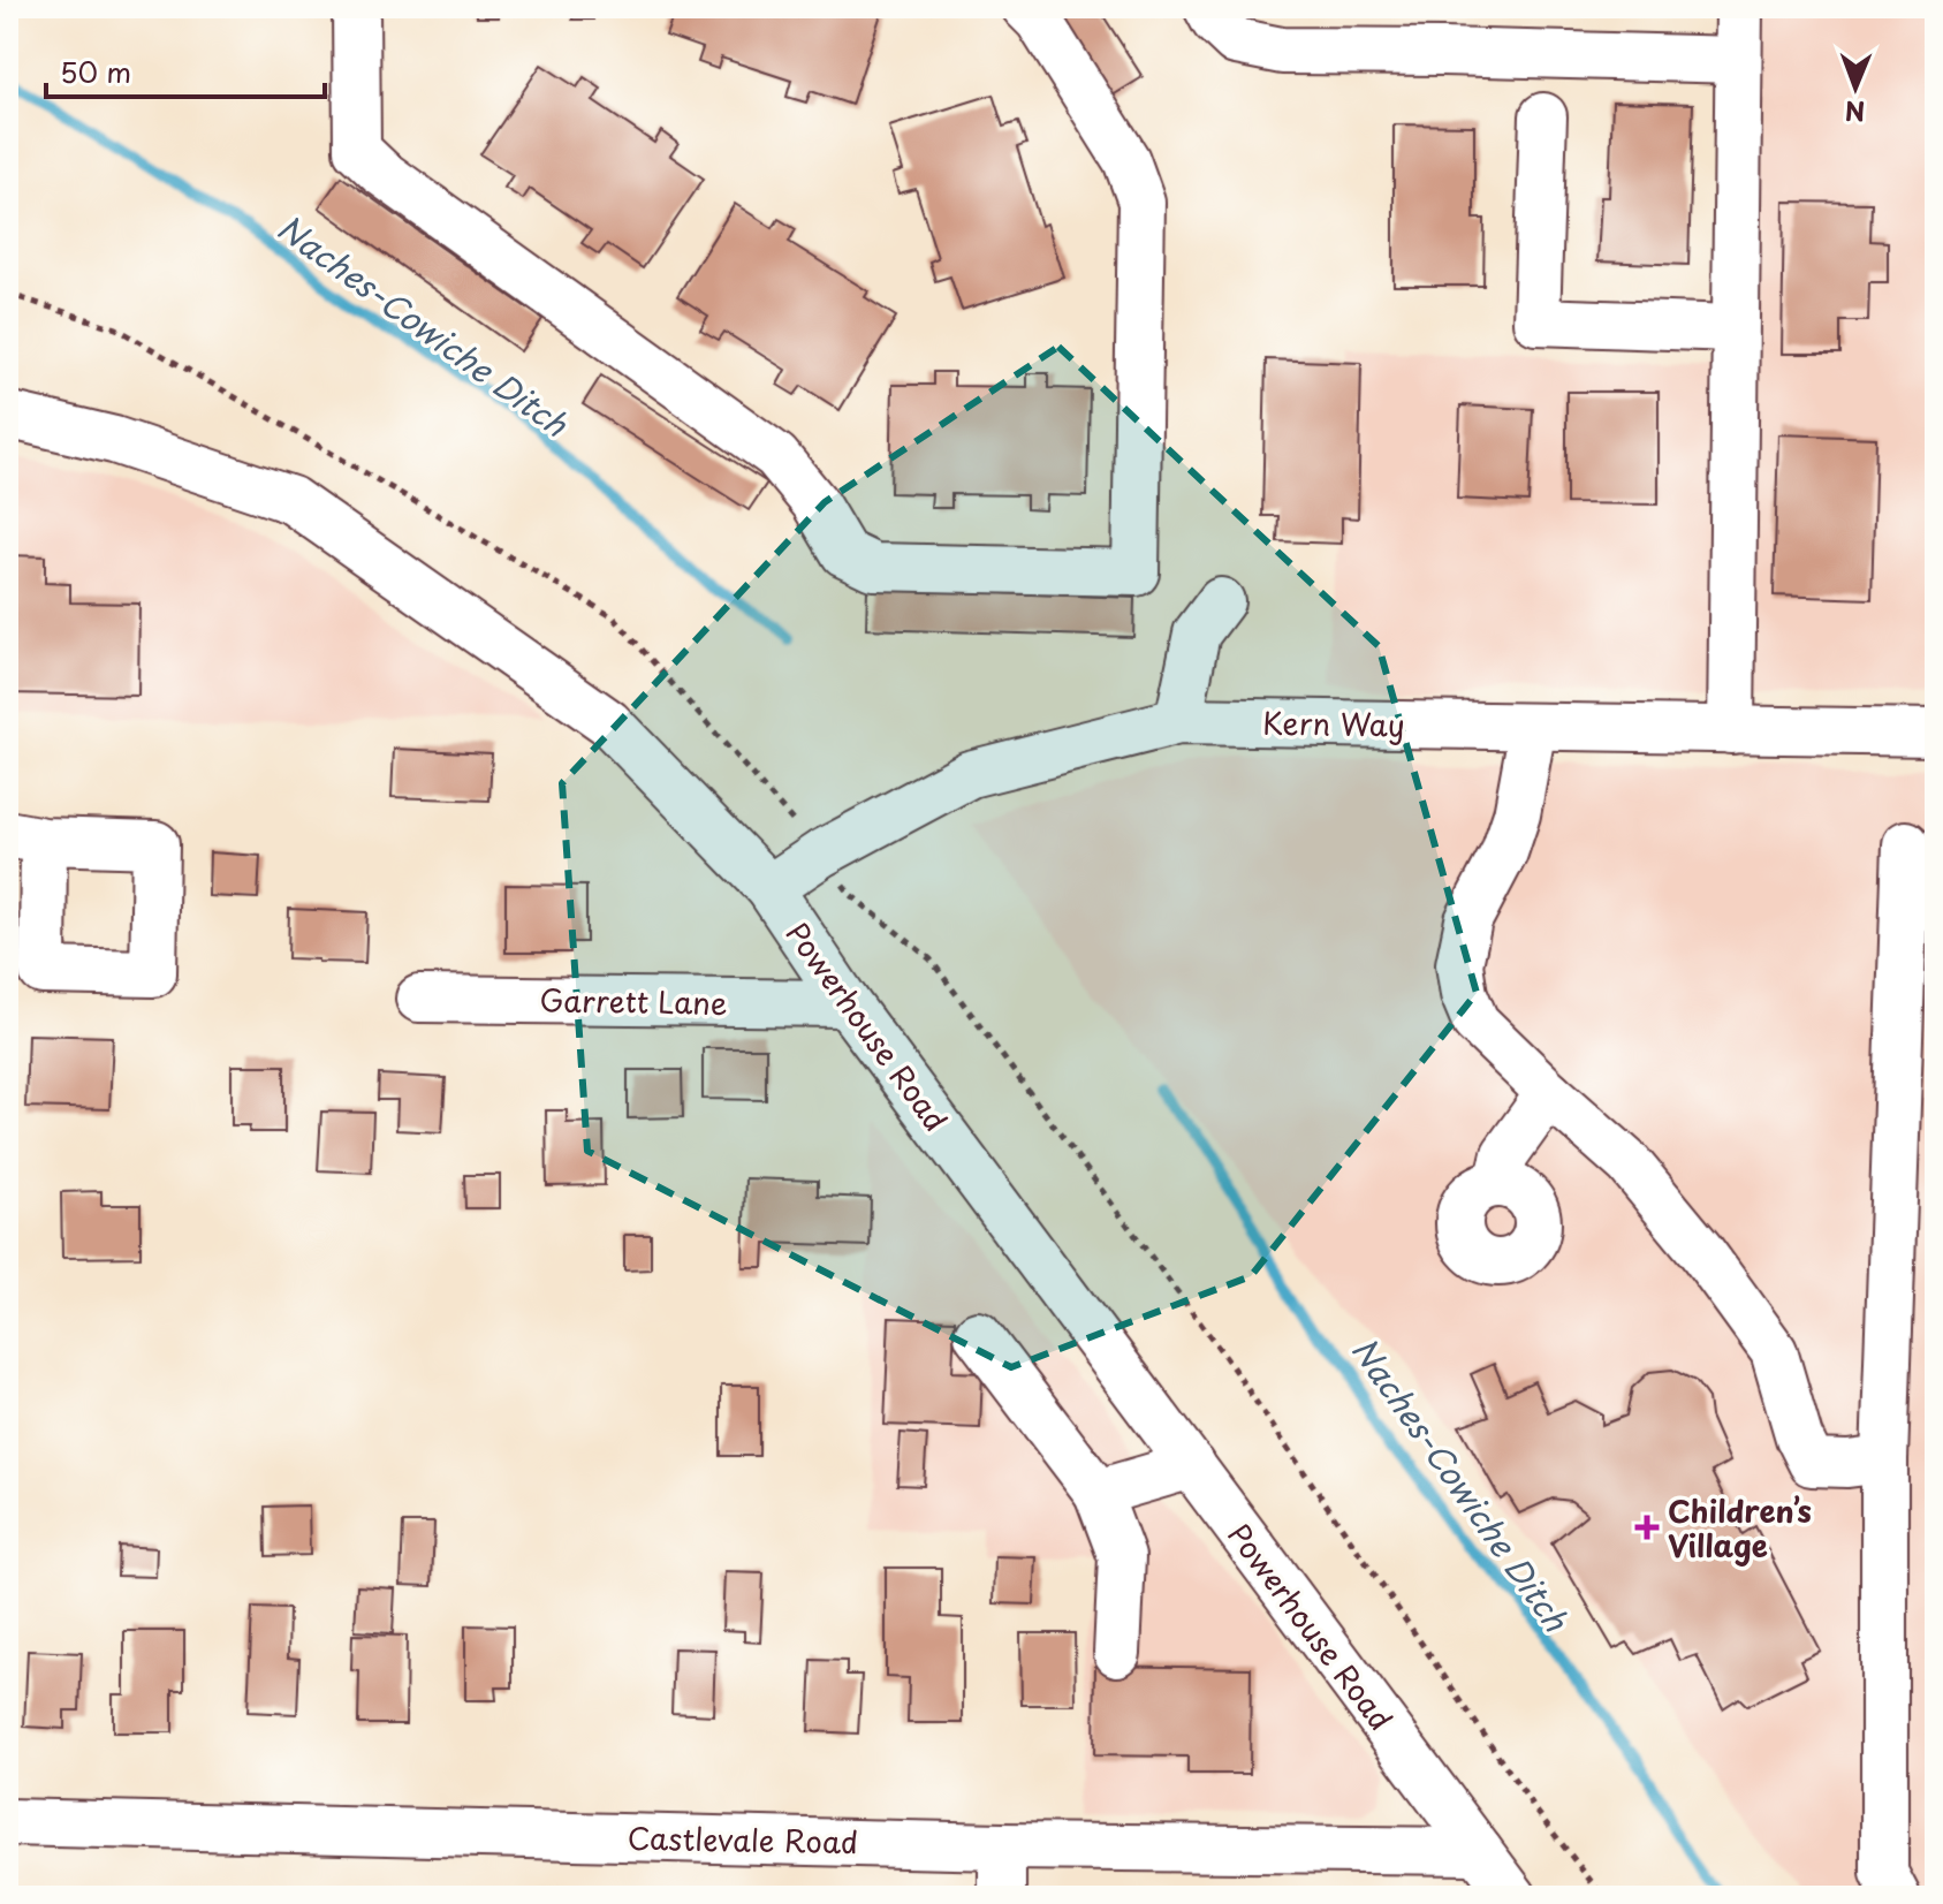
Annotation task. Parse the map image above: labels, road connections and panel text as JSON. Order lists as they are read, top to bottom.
{
  "streets": {
    "street": [
      "Kern Way",
      "Garrett Lane",
      "Powerhouse Road",
      "Castlevale Road"
    ]
  },
  "crossings": [
    ["Kern Way", "Powerhouse Road"],
    ["Garrett Lane", "Powerhouse Road"],
    ["Powerhouse Road", "Castlevale Road"]
  ],
  "water": ["Naches-Cowiche Ditch"],
  "places": {
    "health": ["Children’s Village"]
  },
  "scale_bar": "50 m",
  "north": "bottom"
}
